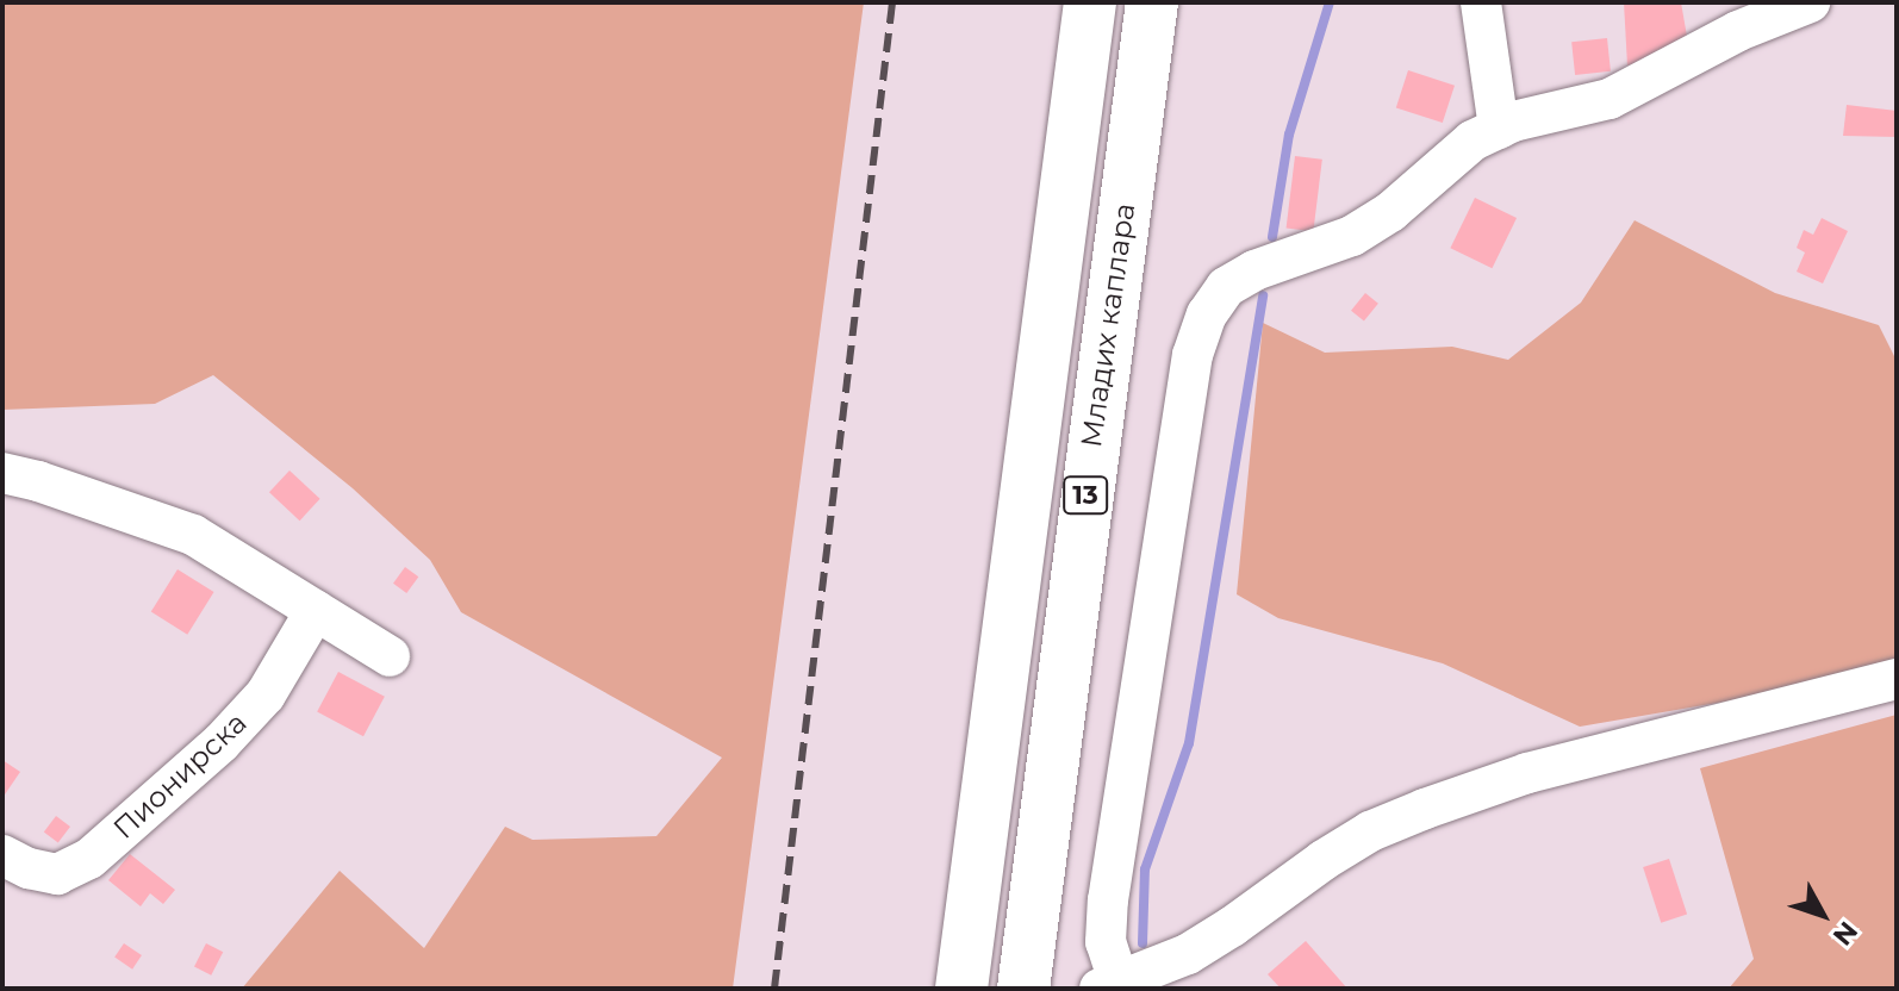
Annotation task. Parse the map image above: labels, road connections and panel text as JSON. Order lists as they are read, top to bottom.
{
  "streets": {
    "highway": ["Младих каплара", "13"],
    "street": ["Пионирска"]
  },
  "north": "bottom right"
}
